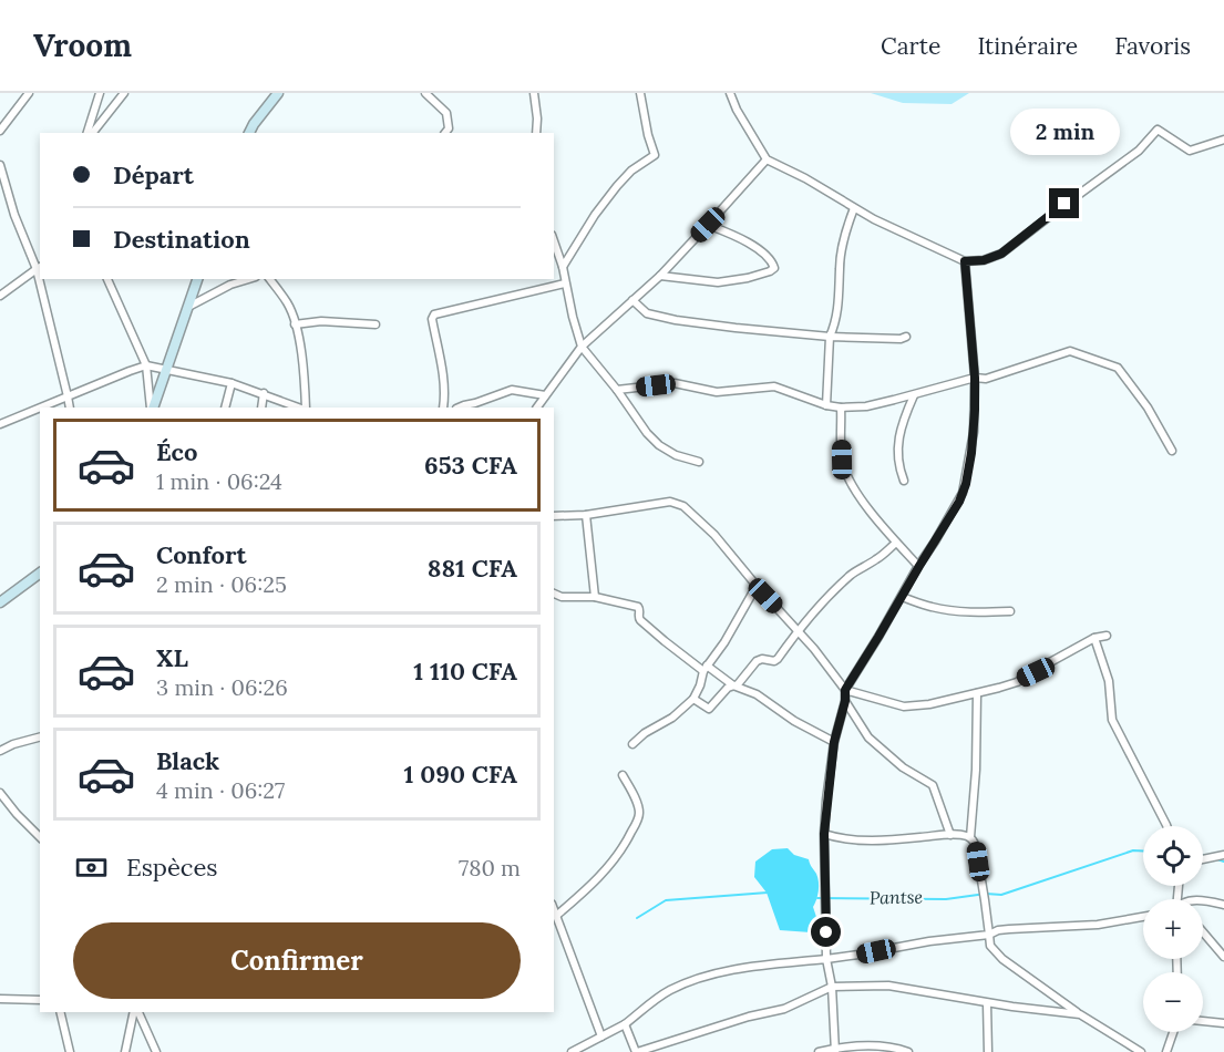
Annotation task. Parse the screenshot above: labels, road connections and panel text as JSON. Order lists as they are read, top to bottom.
{
  "water": ["Pantse"],
  "page": {
    "header": "Vroom",
    "nav": ["Carte", "Itinéraire", "Favoris"],
    "bubble": "2 min",
    "banner": ["Départ", "Destination"],
    "list": [
      {
        "name": "Éco",
        "note": "1 min · 06:24",
        "value": "653 CFA"
      },
      {
        "name": "Confort",
        "note": "2 min · 06:25",
        "value": "881 CFA"
      },
      {
        "name": "XL",
        "note": "3 min · 06:26",
        "value": "1 110 CFA"
      },
      {
        "name": "Black",
        "note": "4 min · 06:27",
        "value": "1 090 CFA"
      }
    ],
    "map_buttons": ["+", "−"],
    "pay": ["Espèces", "780 m"],
    "buttons": "Confirmer"
  }
}
